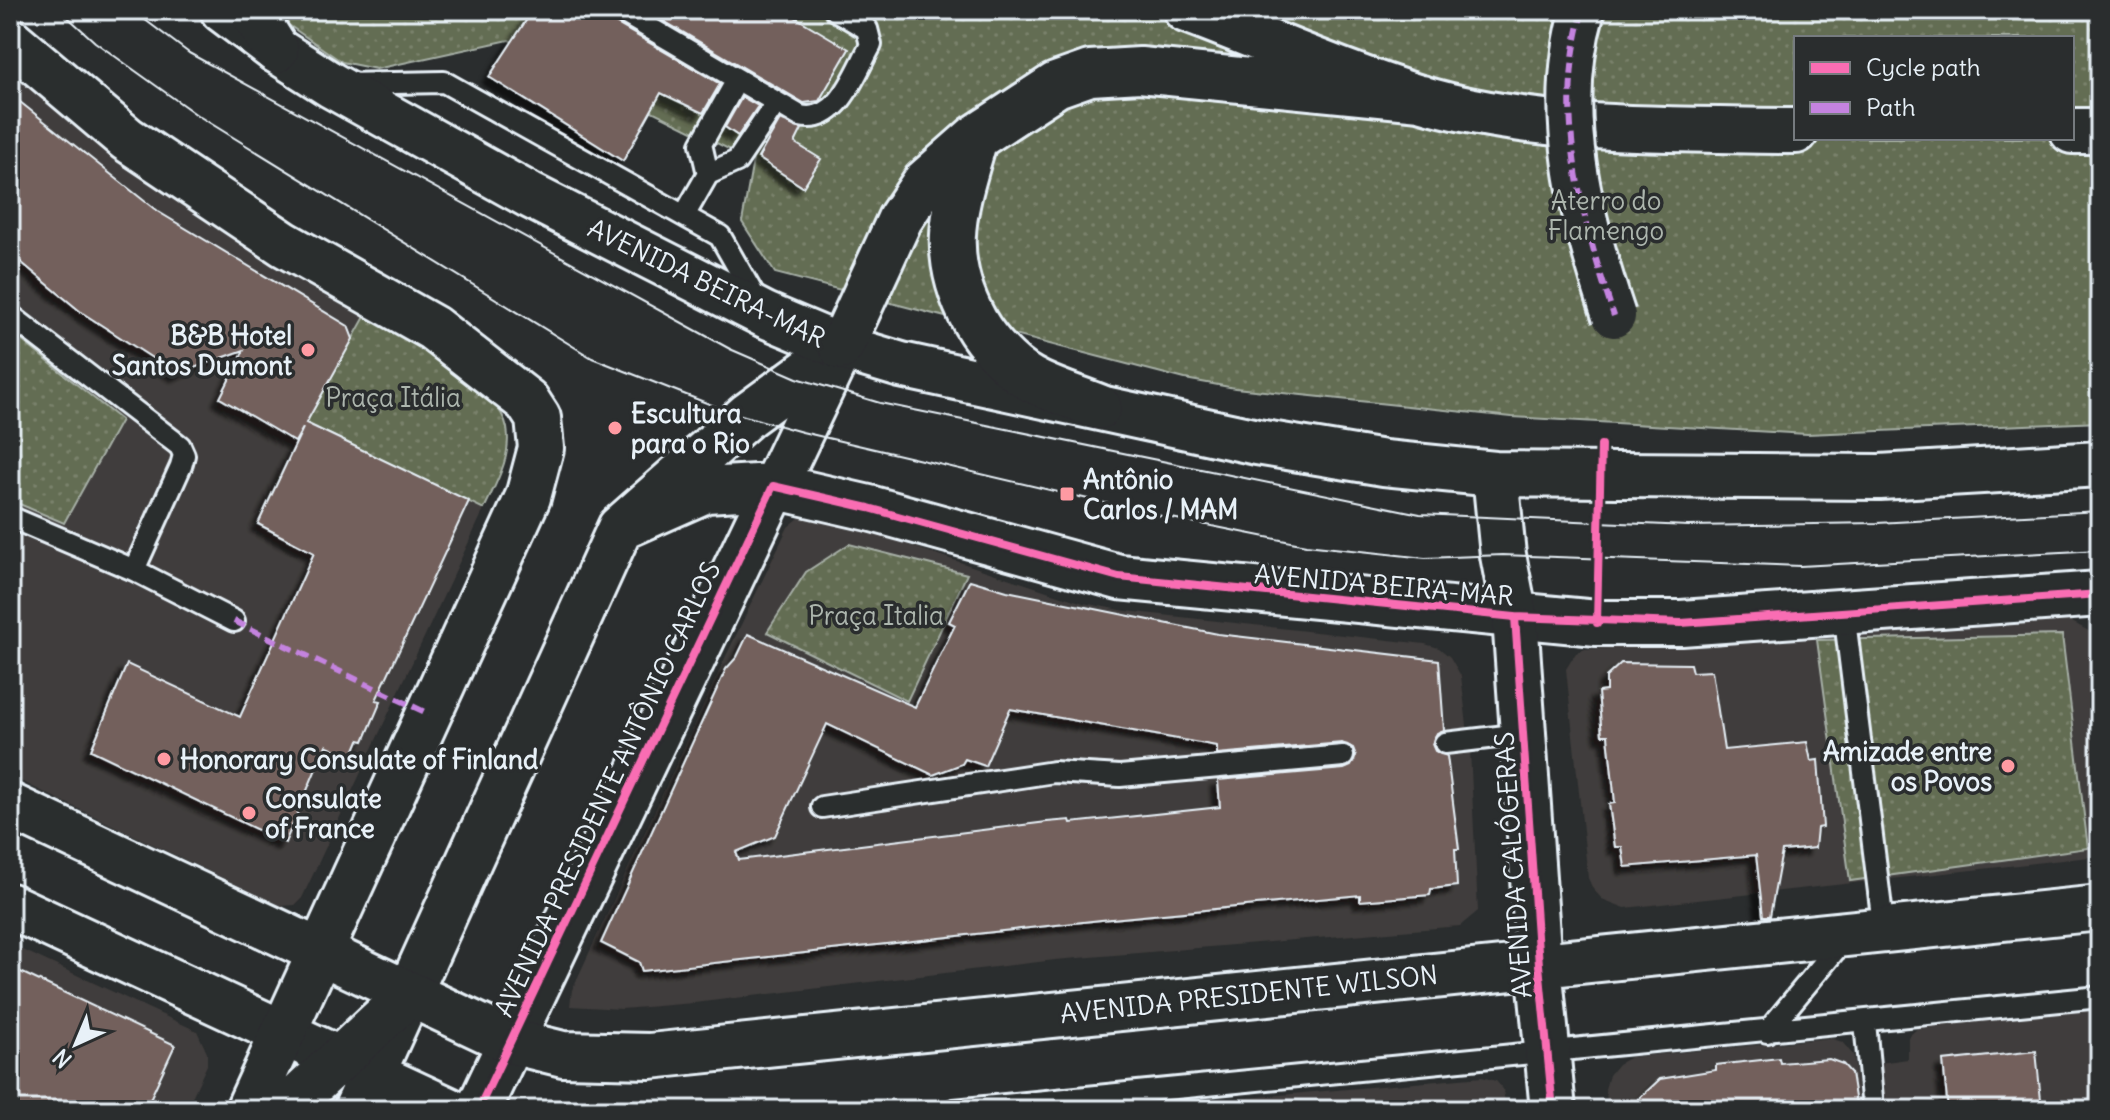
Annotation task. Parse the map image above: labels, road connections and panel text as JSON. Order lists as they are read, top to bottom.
{
  "streets": {
    "main road": [
      "AVENIDA BEIRA-MAR",
      "AVENIDA PRESIDENTE ANTÔNIO CARLOS",
      "AVENIDA CALÓGERAS",
      "AVENIDA PRESIDENTE WILSON"
    ]
  },
  "crossings": [
    ["AVENIDA BEIRA-MAR", "AVENIDA PRESIDENTE ANTÔNIO CARLOS"],
    ["AVENIDA BEIRA-MAR", "AVENIDA CALÓGERAS"],
    ["AVENIDA PRESIDENTE ANTÔNIO CARLOS", "AVENIDA PRESIDENTE WILSON"],
    ["AVENIDA CALÓGERAS", "AVENIDA PRESIDENTE WILSON"]
  ],
  "parks": ["Aterro do Flamengo", "Praça Itália", "Praça Italia"],
  "places": {
    "other": [
      "B&B Hotel Santos Dumont",
      "Escultura para o Rio",
      "Honorary Consulate of Finland",
      "Amizade entre os Povos",
      "Consulate of France"
    ],
    "transit": ["Antônio Carlos / MAM"]
  },
  "legend": ["Cycle path", "Path"],
  "north": "bottom left"
}
